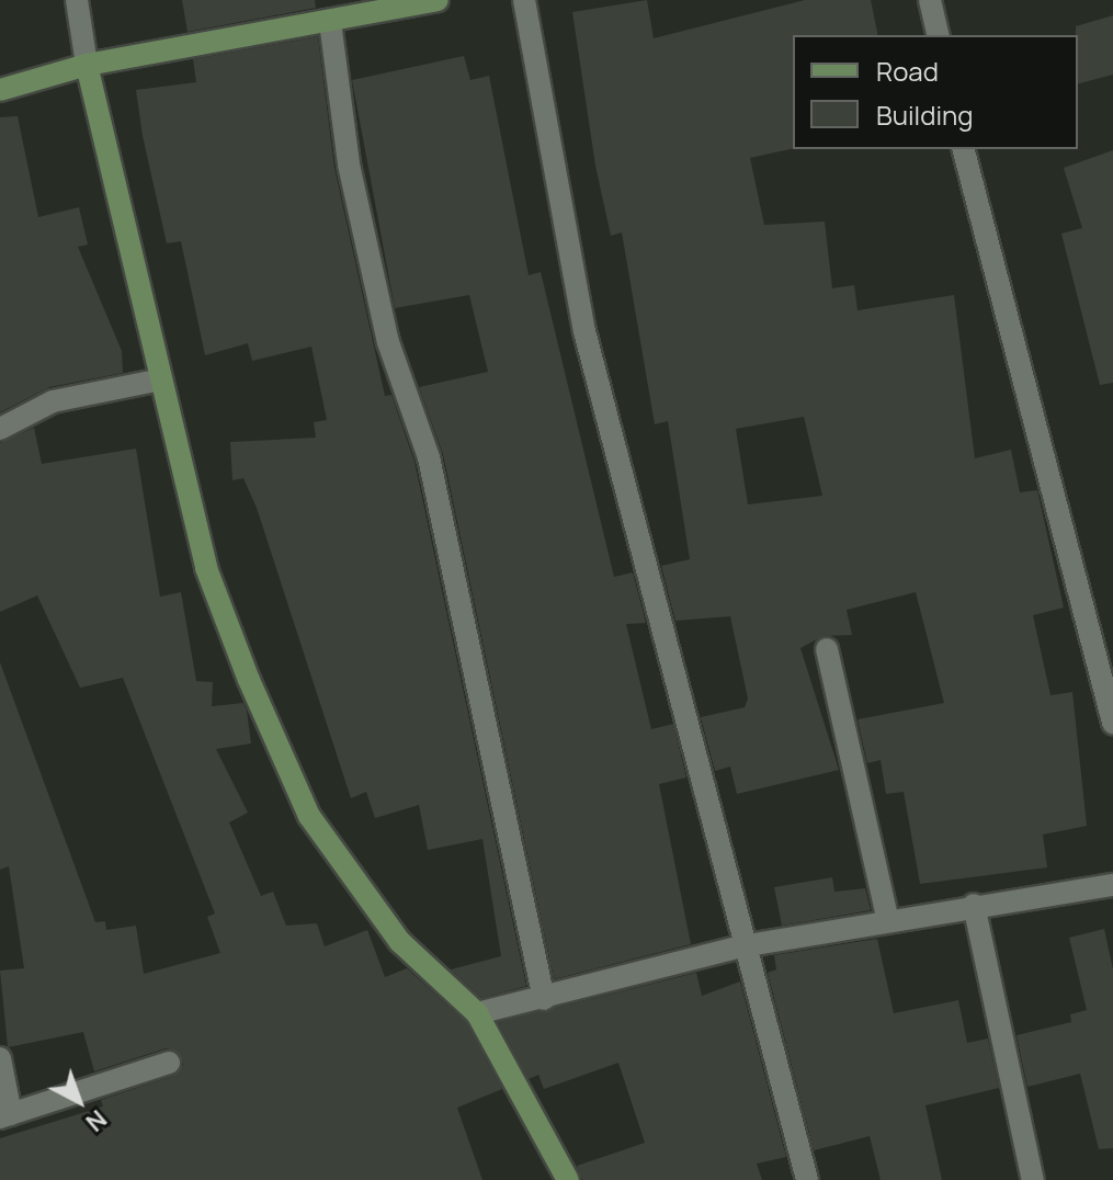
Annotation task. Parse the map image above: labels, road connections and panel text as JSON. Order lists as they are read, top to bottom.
{
  "legend": ["Road", "Building"],
  "north": "bottom right"
}
